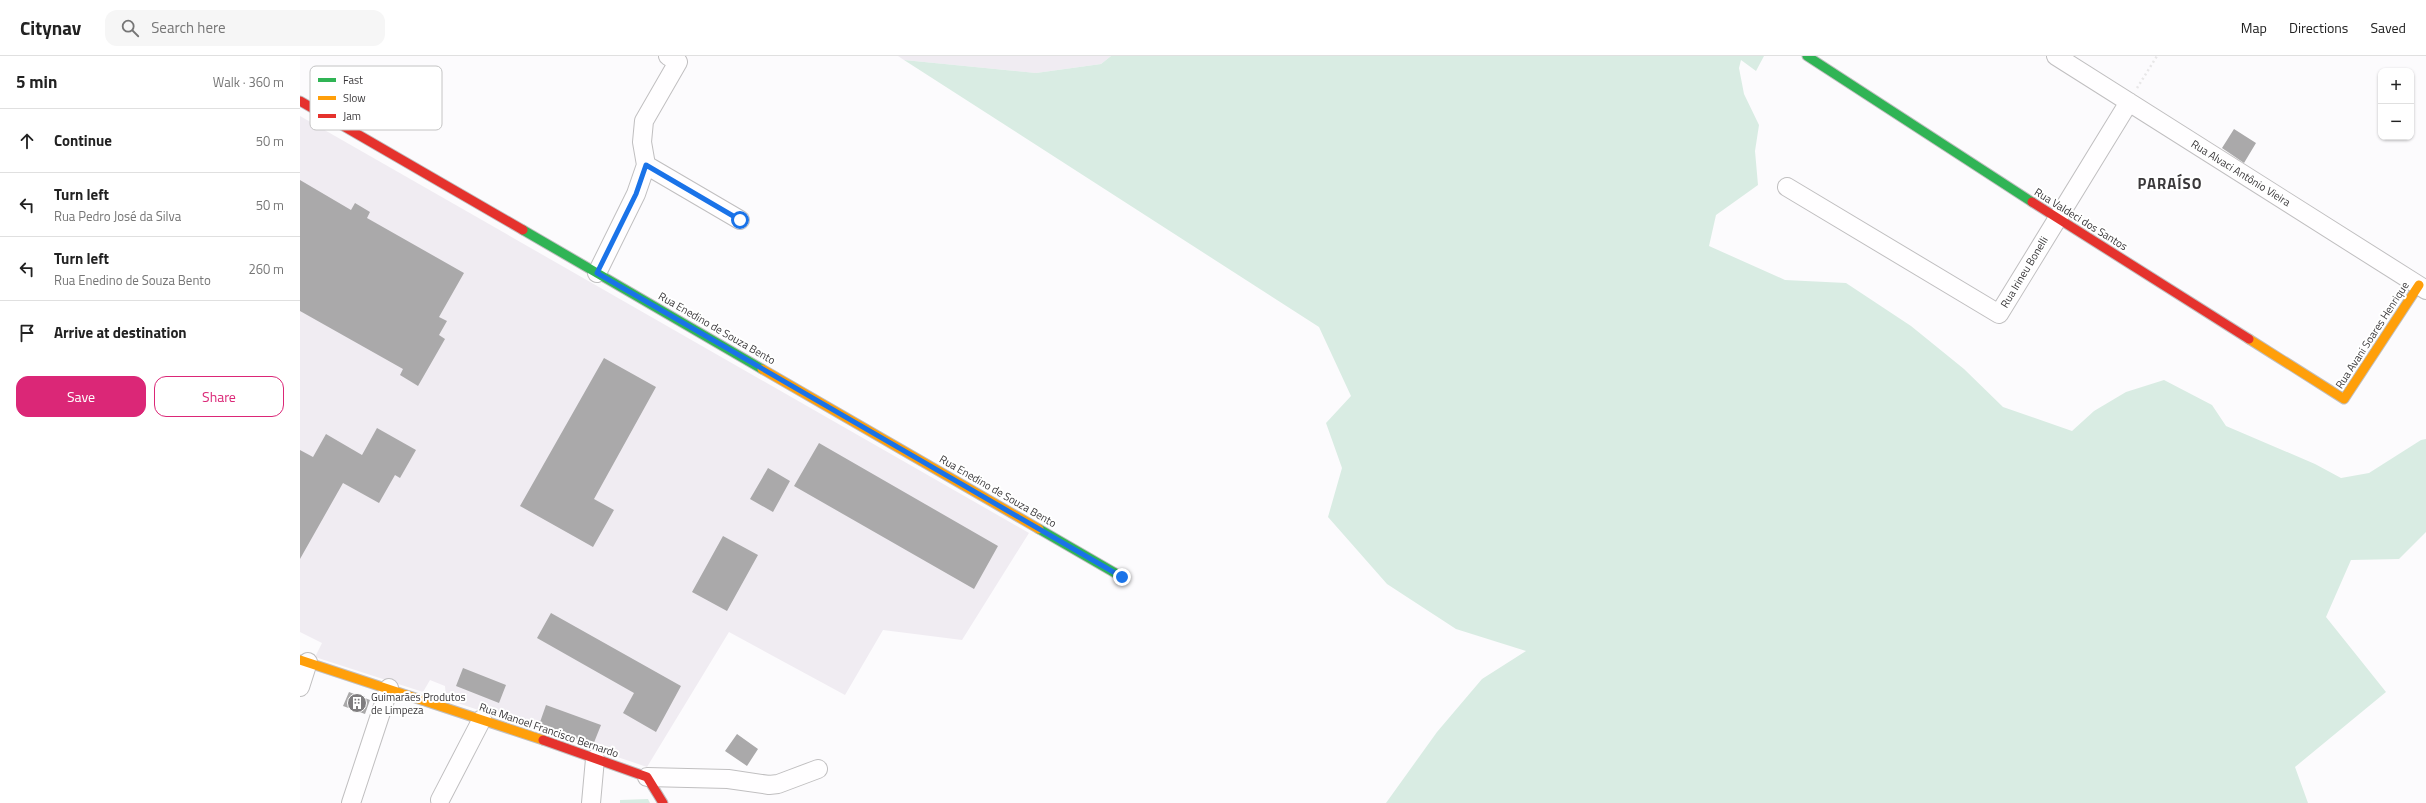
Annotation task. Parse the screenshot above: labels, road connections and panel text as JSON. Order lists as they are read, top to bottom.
{
  "streets": {
    "street": [
      "Rua Alvaci Antônio Vieira",
      "Rua Valdeci dos Santos",
      "Rua Irineu Bonelli",
      "Rua Enedino de Souza Bento",
      "Rua Avani Soares Henrique",
      "Rua Manoel Francisco Bernardo"
    ]
  },
  "crossings": [
    ["Rua Alvaci Antônio Vieira", "Rua Irineu Bonelli"],
    ["Rua Alvaci Antônio Vieira", "Rua Avani Soares Henrique"],
    ["Rua Valdeci dos Santos", "Rua Irineu Bonelli"],
    ["Rua Valdeci dos Santos", "Rua Avani Soares Henrique"]
  ],
  "districts": ["PARAÍSO"],
  "places": {
    "building": ["Guimarães Produtos de Limpeza"]
  },
  "legend": ["Fast", "Slow", "Jam"],
  "page": {
    "header": "Citynav",
    "search": "Search here",
    "nav": ["Map", "Directions", "Saved"],
    "heading": ["5 min", "Walk · 360 m"],
    "map_buttons": ["+", "−"],
    "list": [
      ["Continue", "50 m"],
      ["Turn left", "Rua Pedro José da Silva", "50 m"],
      ["Turn left", "Rua Enedino de Souza Bento", "260 m"],
      "Arrive at destination"
    ],
    "buttons": ["Save", "Share"]
  }
}
